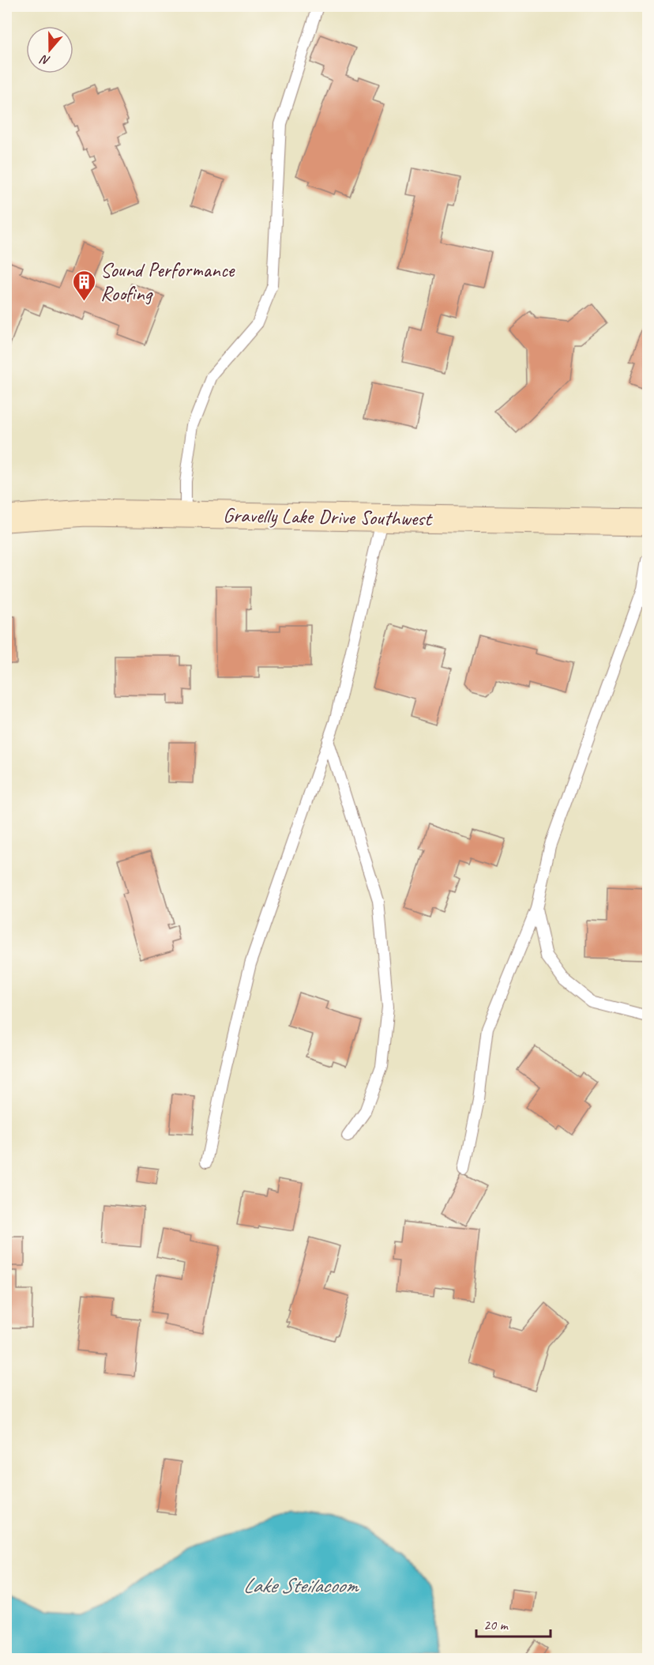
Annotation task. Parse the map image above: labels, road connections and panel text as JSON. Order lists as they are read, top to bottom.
{
  "streets": {
    "main road": ["Gravelly Lake Drive Southwest"]
  },
  "water": ["Lake Steilacoom"],
  "places": {
    "building": ["Sound Performance Roofing"]
  },
  "scale_bar": "20 m",
  "north": "bottom"
}
